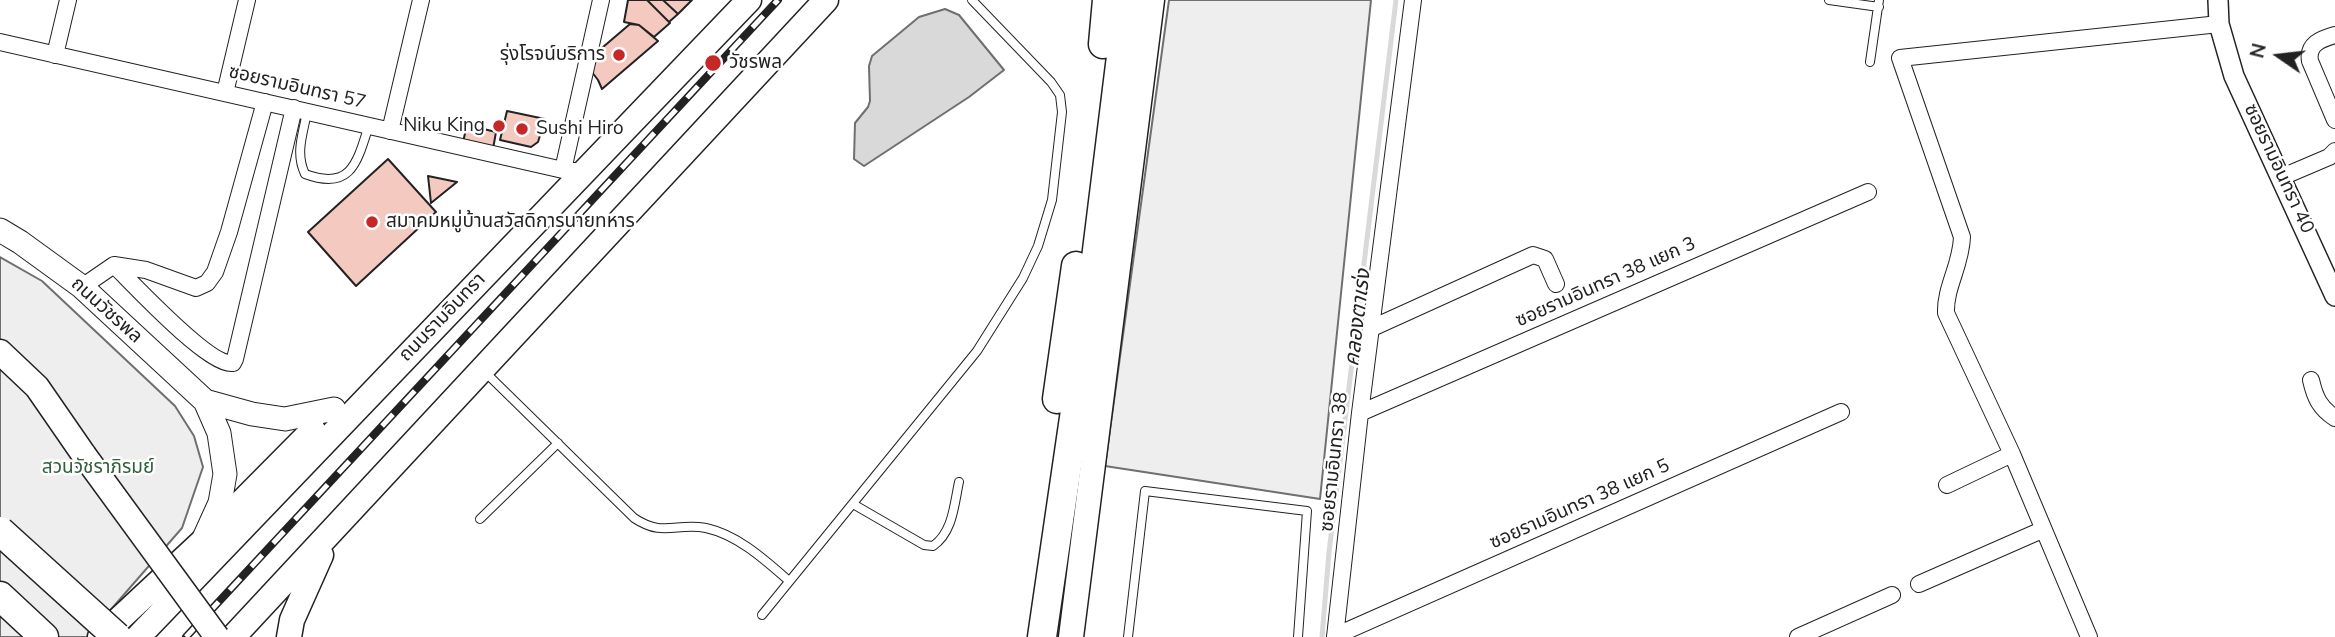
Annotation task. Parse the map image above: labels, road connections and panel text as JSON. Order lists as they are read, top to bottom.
{
  "streets": {
    "main road": ["ถนนวัชรพล", "ถนนรามอินทรา"],
    "street": [
      "ซอยรามอินทรา 57",
      "ซอยรามอินทรา 40",
      "ซอยรามอินทรา 38 แยก 3",
      "ซอยรามอินทรา 38",
      "ซอยรามอินทรา 38 แยก 5"
    ]
  },
  "crossings": [
    ["ซอยรามอินทรา 57", "ถนนรามอินทรา"],
    ["ซอยรามอินทรา 38 แยก 3", "ซอยรามอินทรา 38"],
    ["ซอยรามอินทรา 38", "ซอยรามอินทรา 38 แยก 5"]
  ],
  "water": ["คลองตาเร่ง"],
  "parks": ["สวนวัชราภิรมย์"],
  "places": [
    "รุ่งโรจน์บริการ",
    "วัชรพล",
    "Niku King",
    "Sushi Hiro",
    "สมาคมหมู่บ้านสวัสดิการนายทหาร"
  ],
  "north": "left"
}
